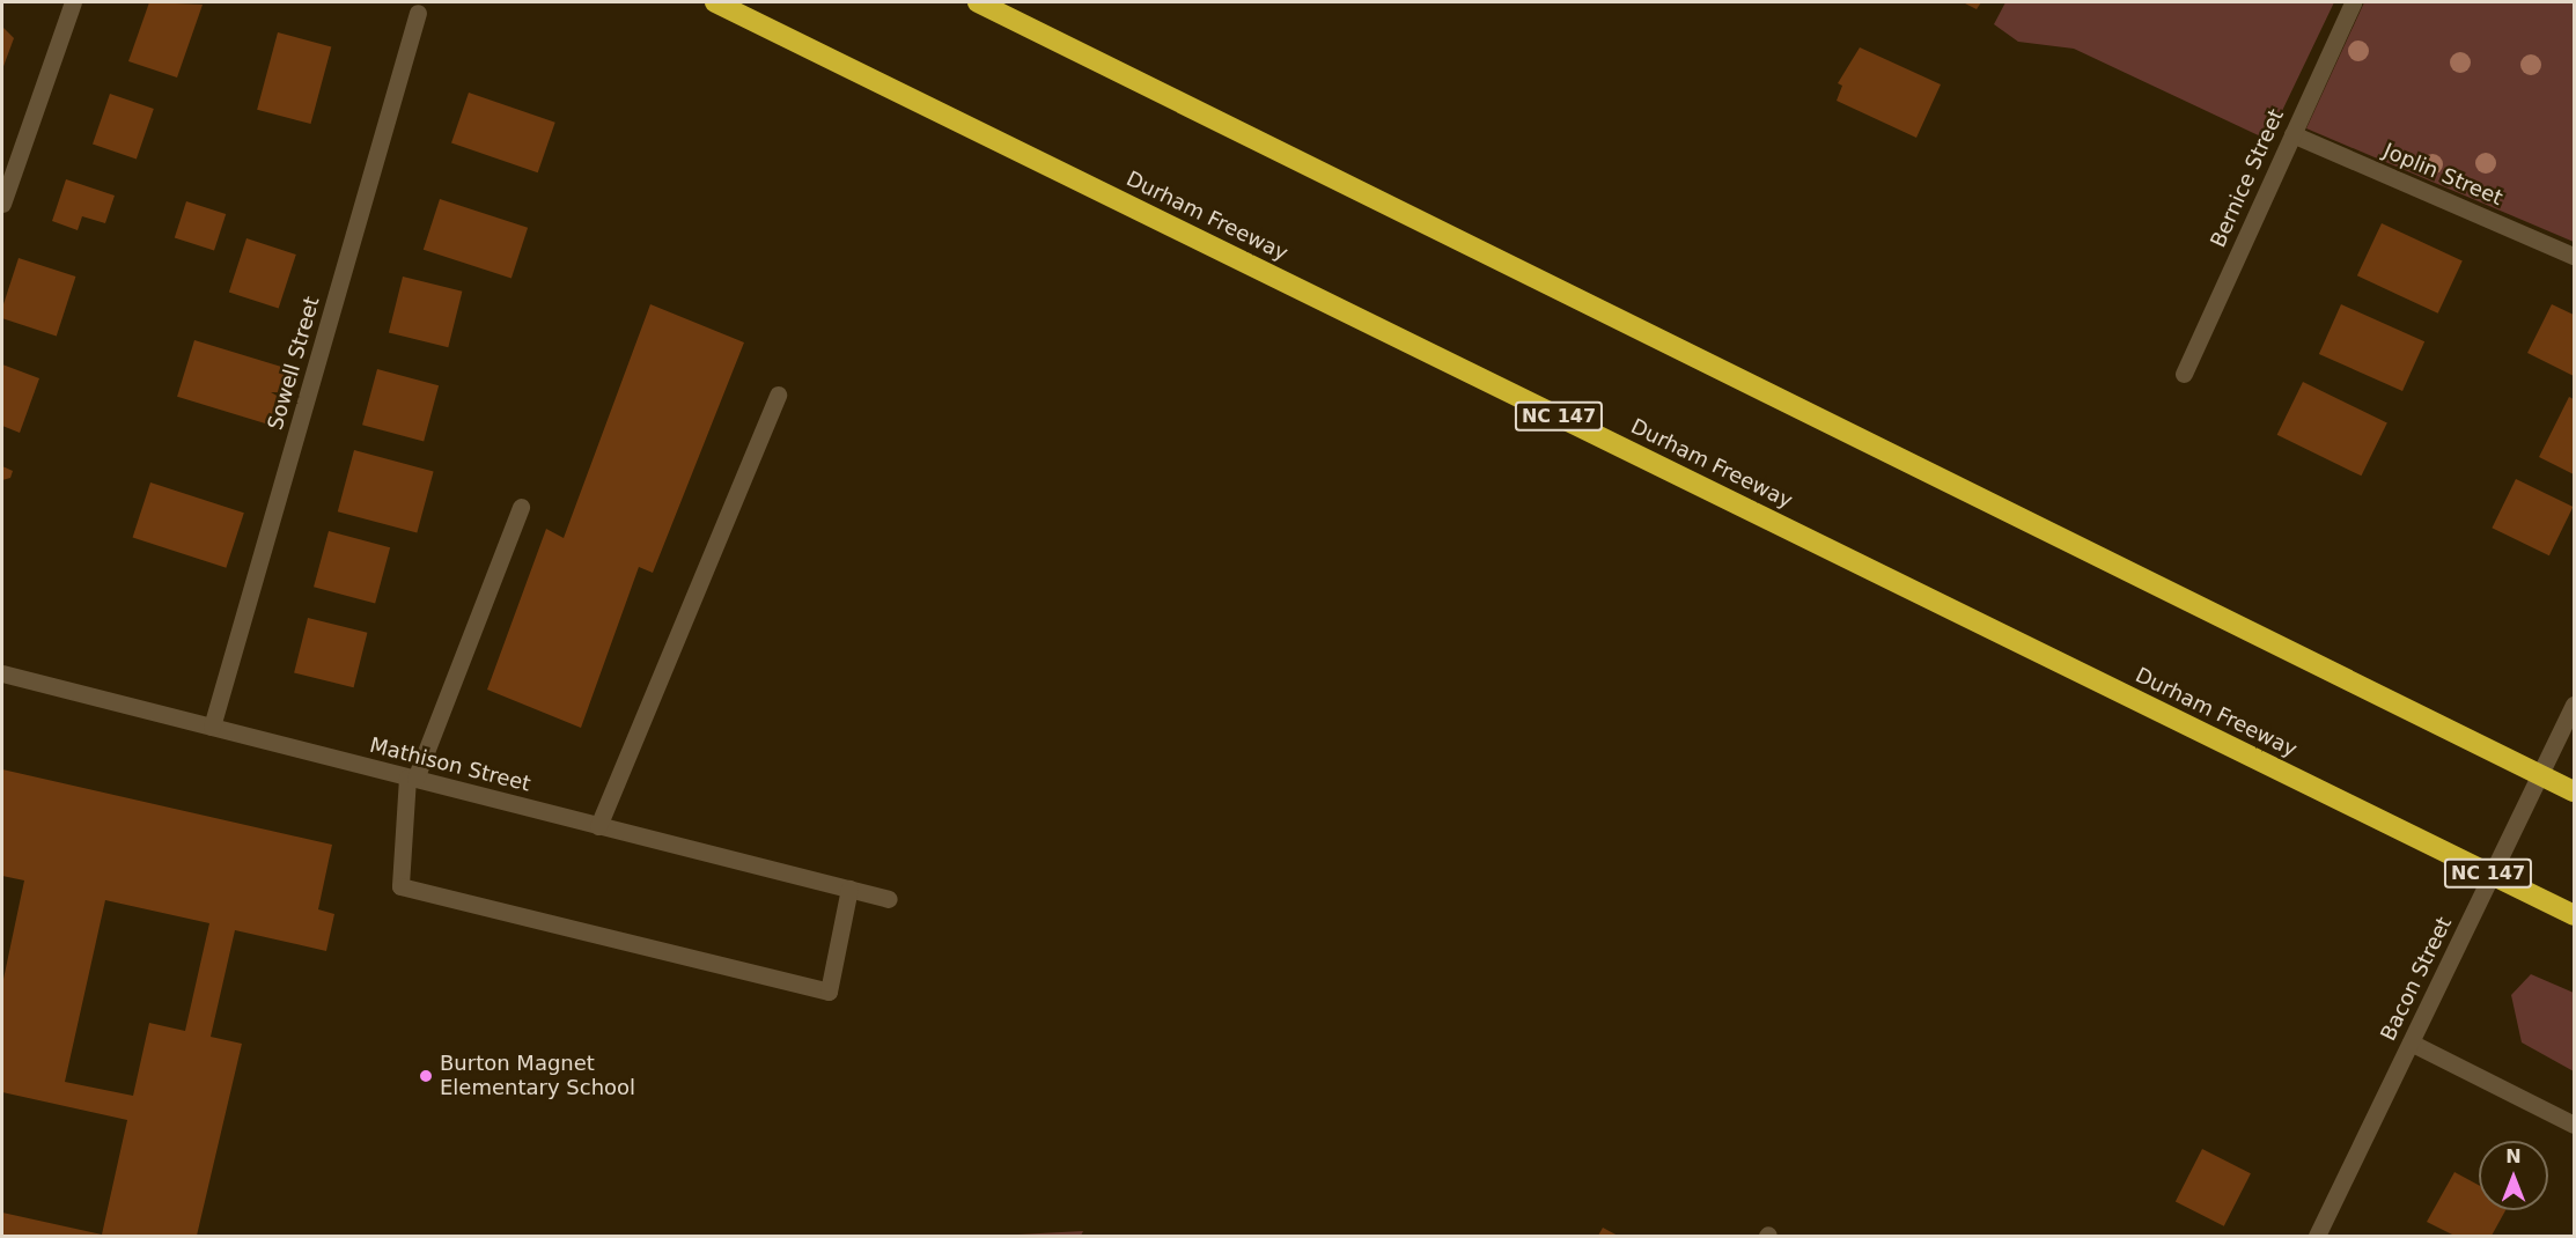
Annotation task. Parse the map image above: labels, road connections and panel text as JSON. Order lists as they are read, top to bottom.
{
  "streets": {
    "highway": ["Durham Freeway", "NC 147"],
    "street": [
      "Joplin Street",
      "Bernice Street",
      "Sowell Street",
      "Mathison Street",
      "Bacon Street"
    ]
  },
  "crossings": [
    ["Joplin Street", "Bernice Street"],
    ["Sowell Street", "Mathison Street"]
  ],
  "places": ["Burton Magnet Elementary School"],
  "north": "top"
}
